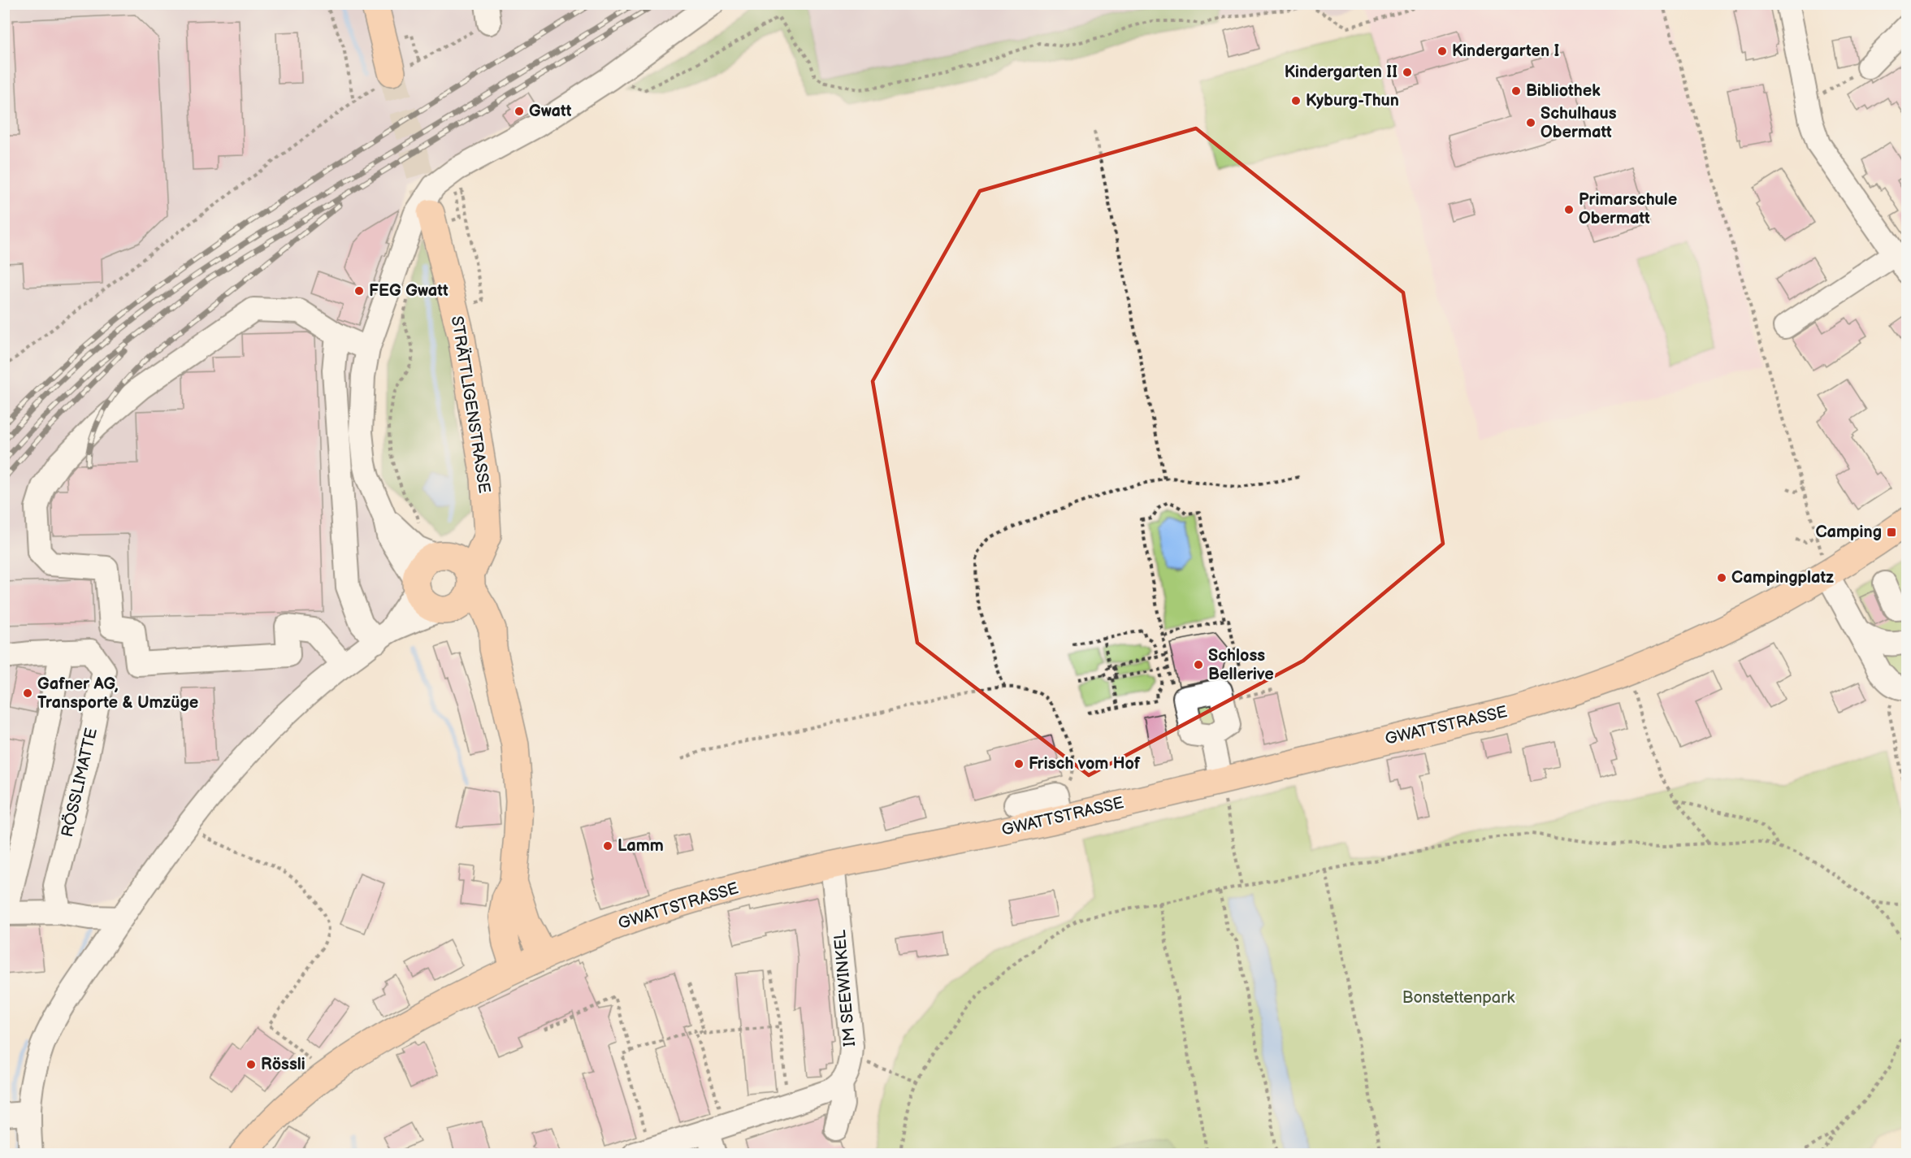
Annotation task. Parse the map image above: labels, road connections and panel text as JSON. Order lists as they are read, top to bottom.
{
  "streets": {
    "main road": ["STRÄTTLIGENSTRASSE", "GWATTSTRASSE"],
    "street": ["RÖSSLIMATTE", "IM SEEWINKEL"]
  },
  "crossings": [
    ["GWATTSTRASSE", "IM SEEWINKEL"]
  ],
  "parks": ["Bonstettenpark"],
  "places": {
    "other": [
      "Kindergarten I",
      "Kindergarten II",
      "Bibliothek",
      "Kyburg-Thun",
      "Gwatt",
      "Schulhaus Obermatt",
      "Primarschule Obermatt",
      "FEG Gwatt",
      "Campingplatz",
      "Schloss Bellerive",
      "Gafner AG, Transporte & Umzüge",
      "Frisch vom Hof",
      "Lamm",
      "Rössli"
    ],
    "transit": ["Camping"]
  }
}
